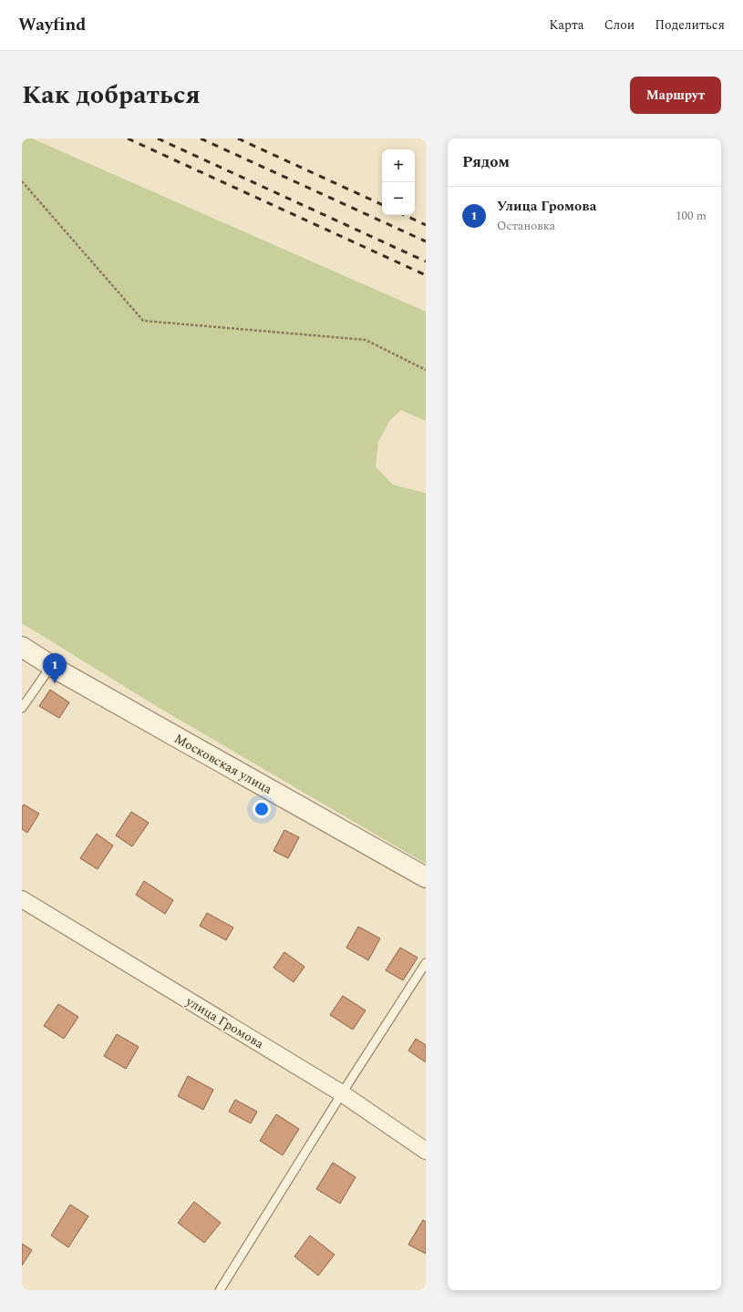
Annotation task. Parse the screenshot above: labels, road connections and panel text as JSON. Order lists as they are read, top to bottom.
{
  "streets": {
    "street": ["Московская улица", "улица Громова"]
  },
  "page": {
    "header": "Wayfind",
    "nav": ["Карта", "Слои", "Поделиться"],
    "title": "Как добраться",
    "buttons": "Маршрут",
    "heading": "Рядом",
    "map_buttons": ["+", "−"],
    "list": [
      {
        "mark": "1",
        "name": "Улица Громова",
        "note": "Остановка",
        "value": "100 m"
      }
    ],
    "pins": "1"
  }
}
